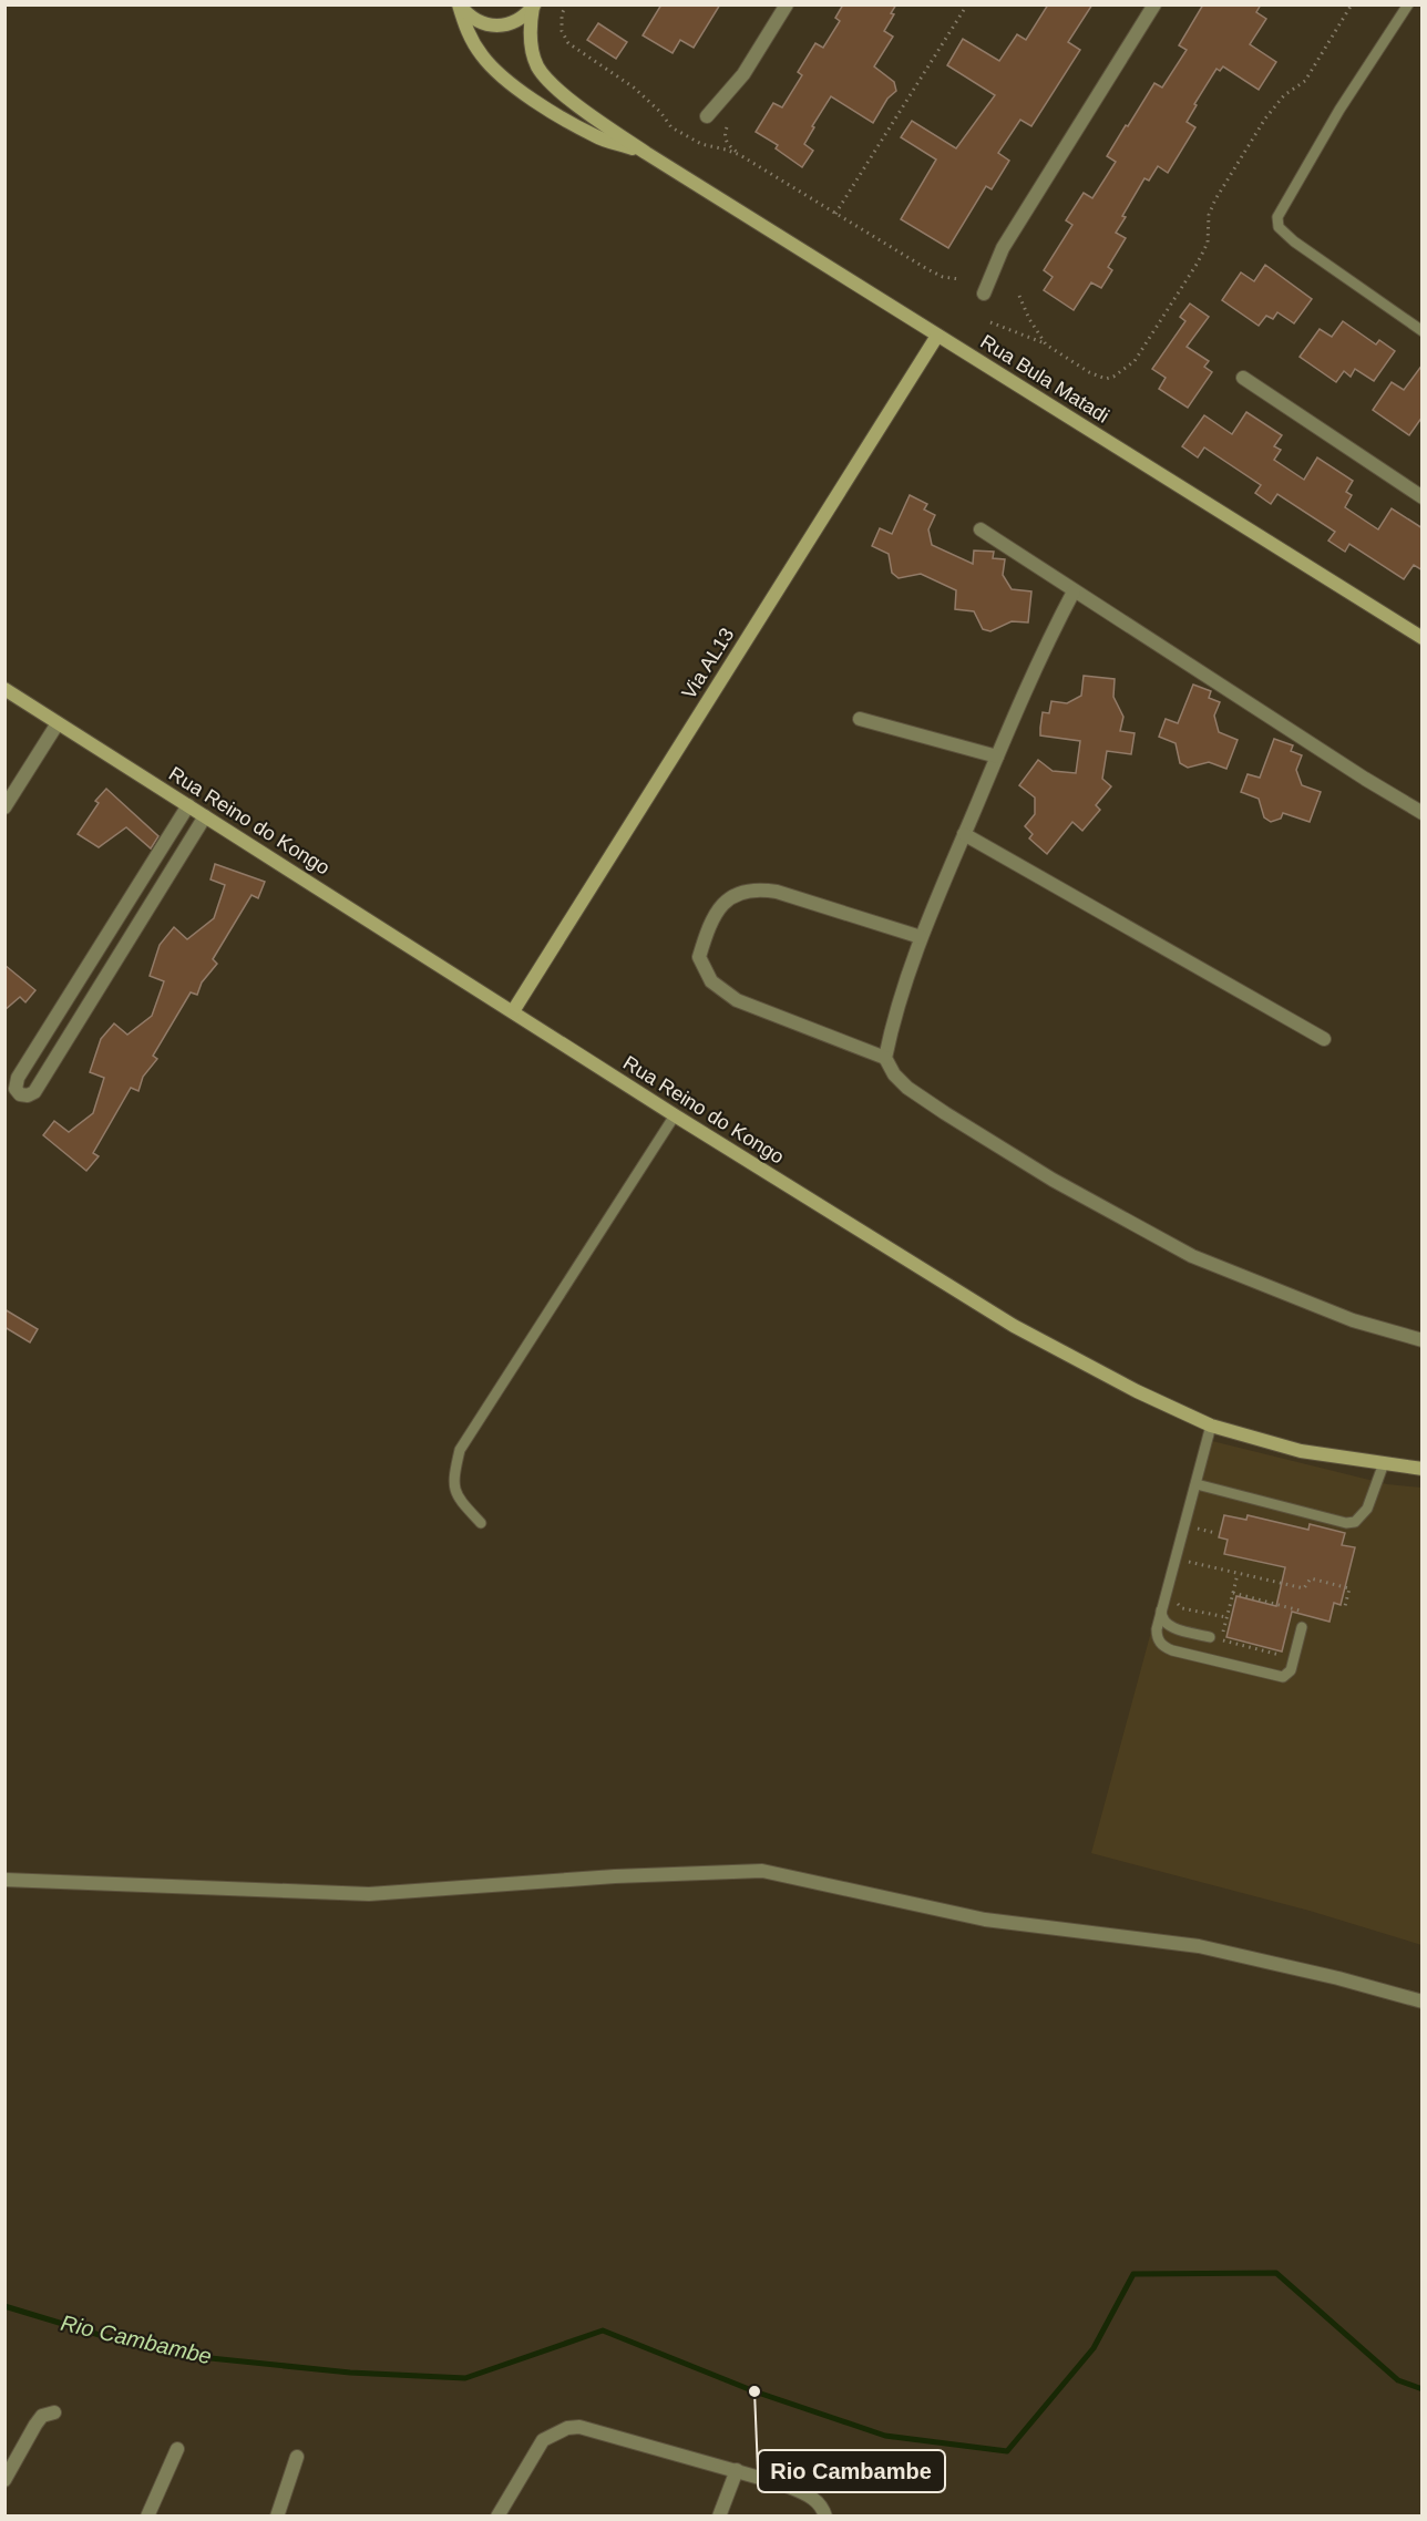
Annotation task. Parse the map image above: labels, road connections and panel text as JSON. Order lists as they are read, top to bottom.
{
  "streets": {
    "street": ["Rua Bula Matadi", "Via AL13", "Rua Reino do Kongo"]
  },
  "crossings": [
    ["Rua Bula Matadi", "Via AL13"],
    ["Via AL13", "Rua Reino do Kongo"]
  ],
  "water": ["Rio Cambambe"],
  "places": ["Rio Cambambe"]
}
